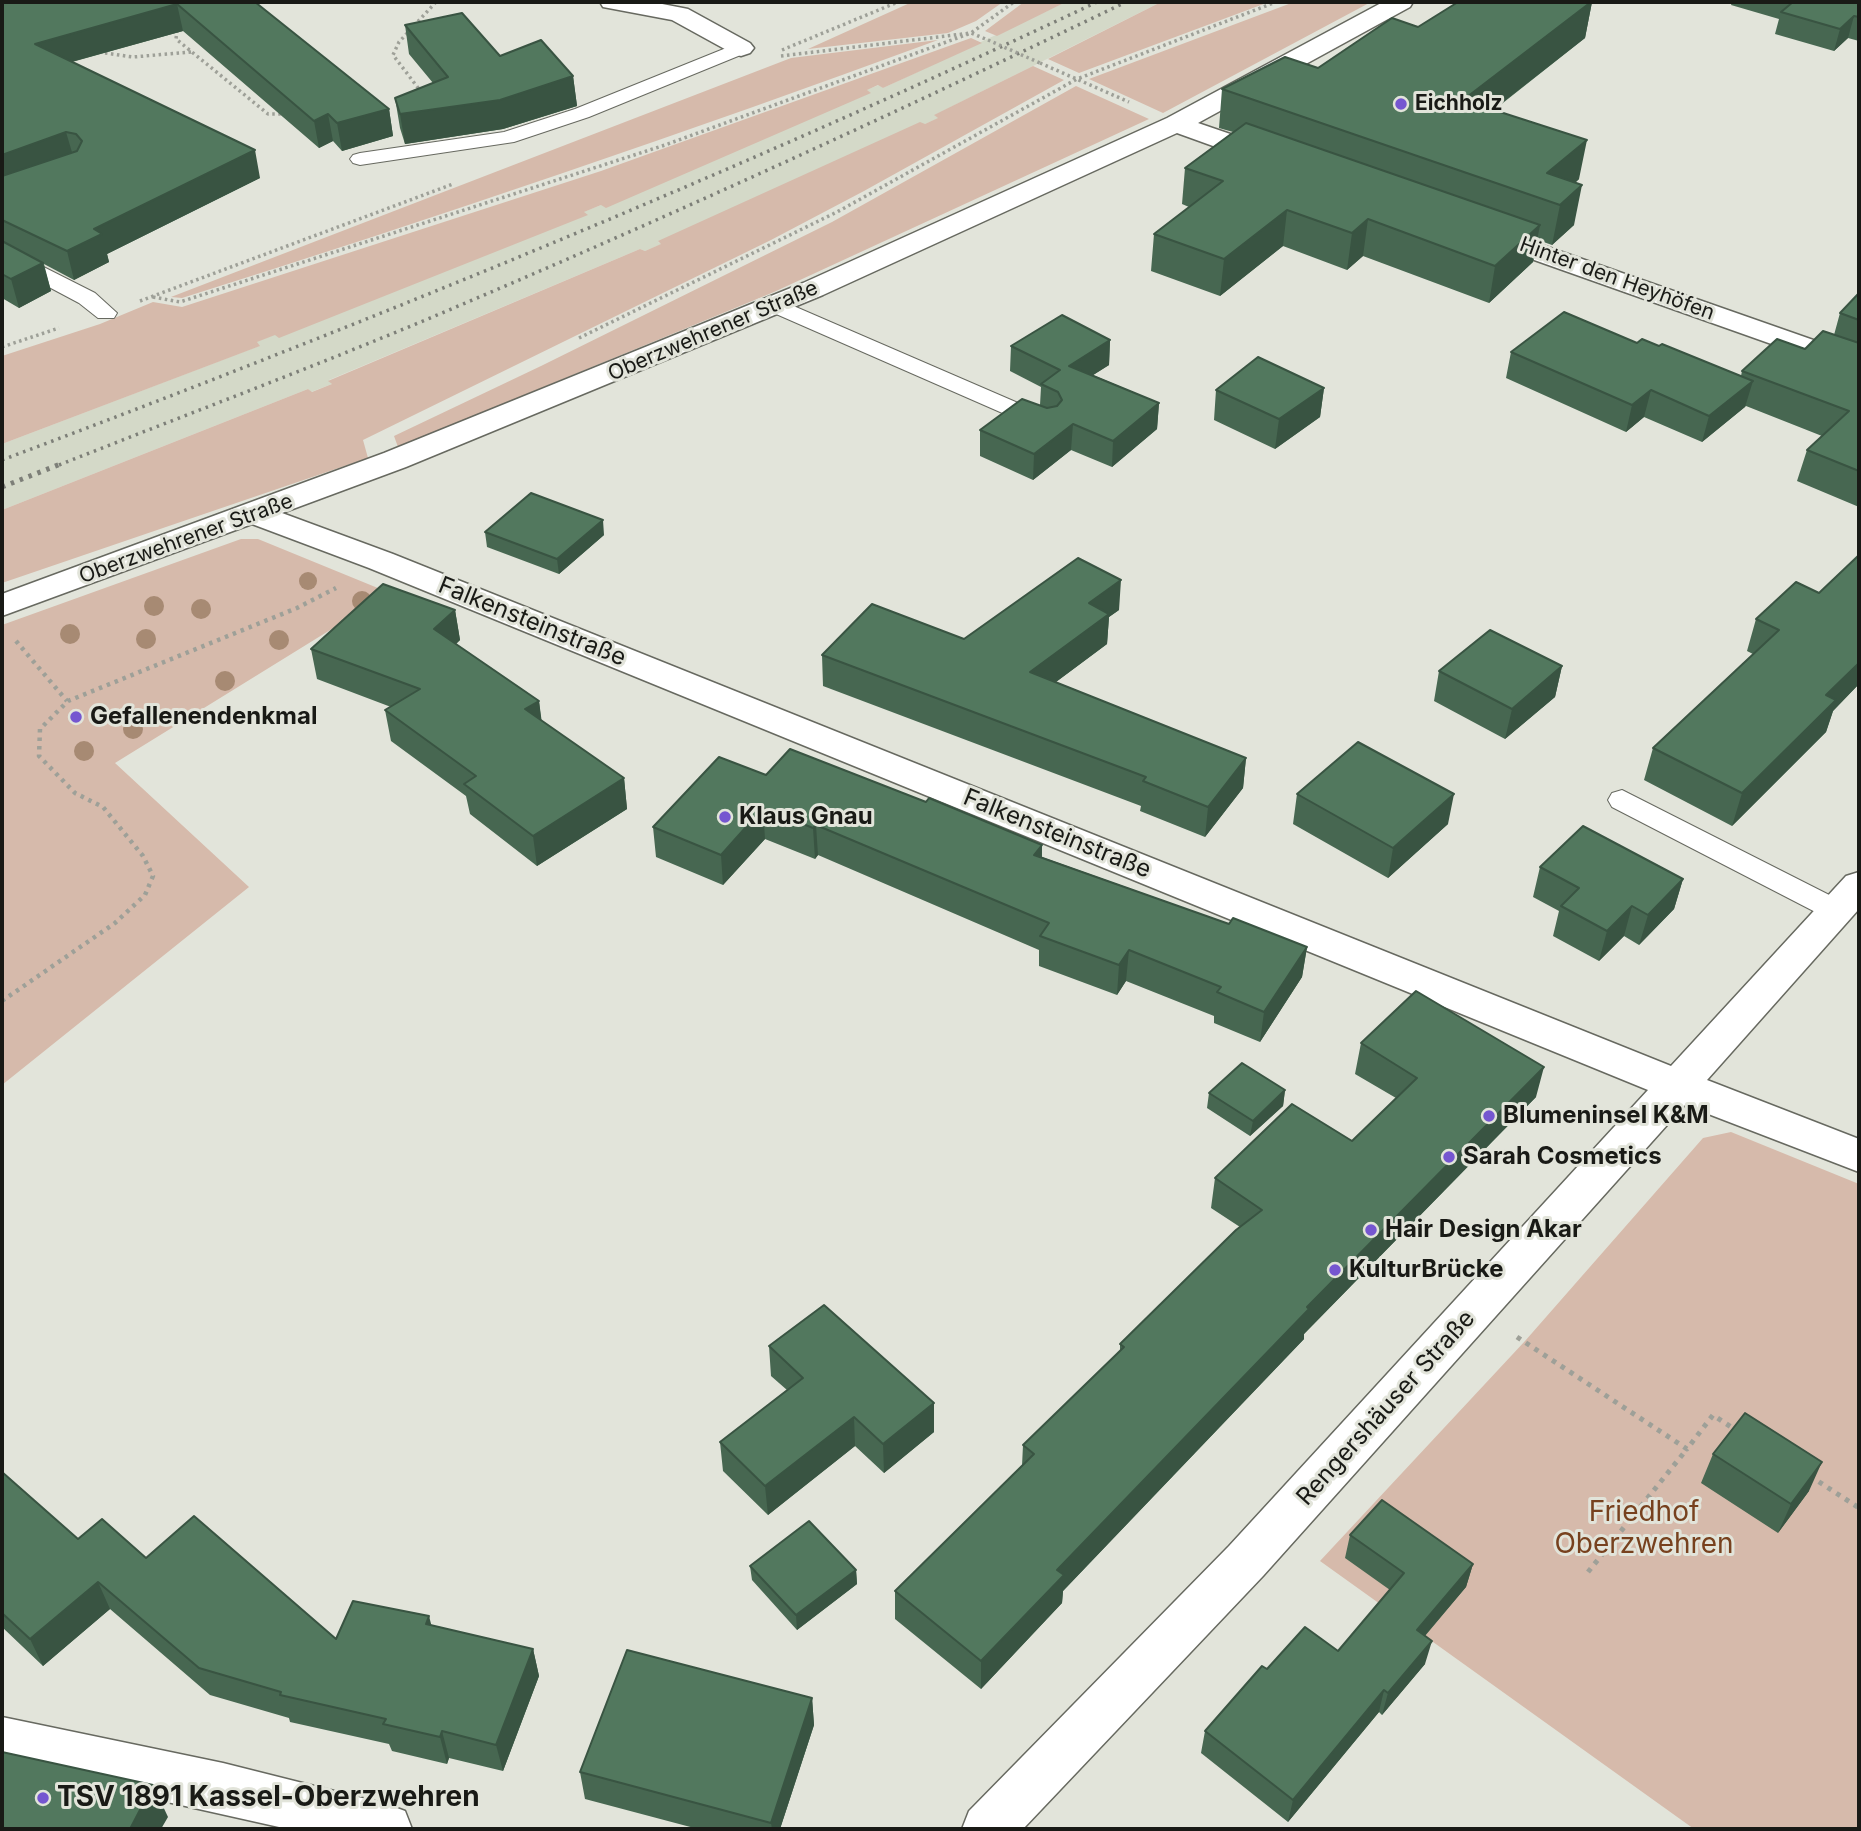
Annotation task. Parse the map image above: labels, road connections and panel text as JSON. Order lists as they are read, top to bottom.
{
  "streets": {
    "street": [
      "Hinter den Heyhöfen",
      "Oberzwehrener Straße",
      "Falkensteinstraße",
      "Rengershäuser Straße"
    ]
  },
  "crossings": [
    ["Oberzwehrener Straße", "Falkensteinstraße"],
    ["Falkensteinstraße", "Rengershäuser Straße"]
  ],
  "parks": ["Friedhof Oberzwehren"],
  "places": [
    "Eichholz",
    "Gefallenendenkmal",
    "Klaus Gnau",
    "Blumeninsel K&M",
    "Sarah Cosmetics",
    "Hair Design Akar",
    "KulturBrücke",
    "TSV 1891 Kassel-Oberzwehren"
  ]
}
